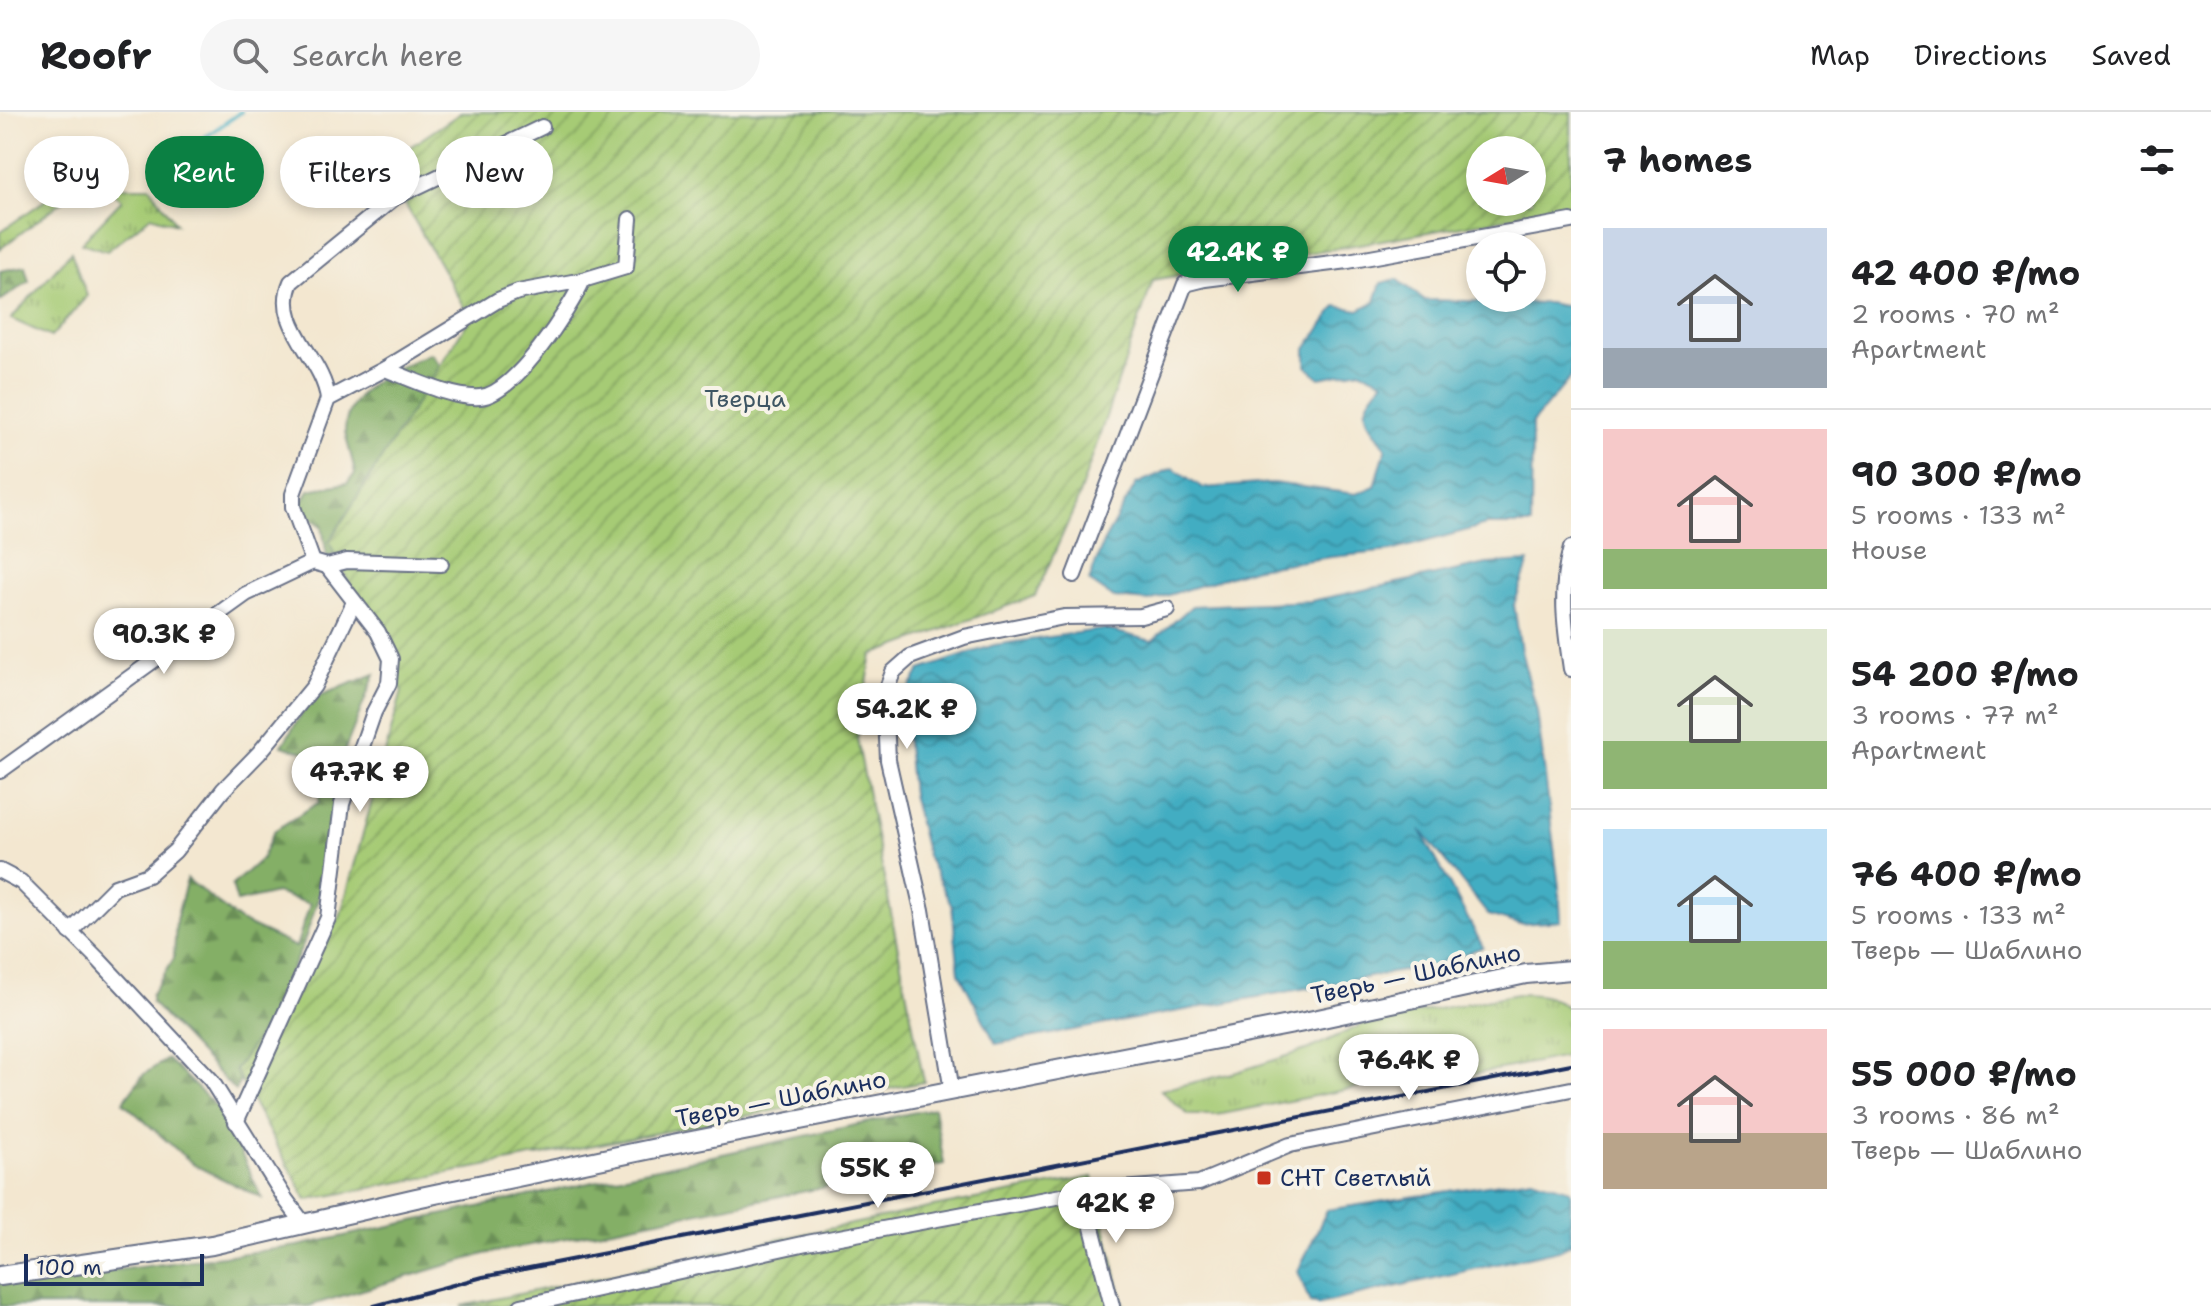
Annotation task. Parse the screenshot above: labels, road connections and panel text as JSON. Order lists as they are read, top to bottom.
{
  "streets": {
    "street": ["Тверь — Шаблино"]
  },
  "parks": ["Тверца"],
  "places": {
    "transit": ["СНТ Светлый"]
  },
  "scale_bar": "100 m",
  "north": "left",
  "page": {
    "header": "Roofr",
    "search": "Search here",
    "nav": ["Map", "Directions", "Saved"],
    "heading": "7 homes",
    "chip": [
      "Buy",
      "Rent",
      "Filters",
      "New"
    ],
    "list": [
      {
        "name": "42 400 ₽/mo",
        "note": "2 rooms · 70 m² · Apartment"
      },
      {
        "name": "90 300 ₽/mo",
        "note": "5 rooms · 133 m² · House"
      },
      {
        "name": "54 200 ₽/mo",
        "note": "3 rooms · 77 m² · Apartment"
      },
      {
        "name": "76 400 ₽/mo",
        "note": "5 rooms · 133 m² · Тверь — Шаблино"
      },
      {
        "name": "55 000 ₽/mo",
        "note": "3 rooms · 86 m² · Тверь — Шаблино"
      }
    ],
    "price": [
      "42.4K ₽",
      "90.3K ₽",
      "54.2K ₽",
      "47.7K ₽",
      "76.4K ₽",
      "55K ₽",
      "42K ₽"
    ],
    "scale": "100 m"
  }
}
